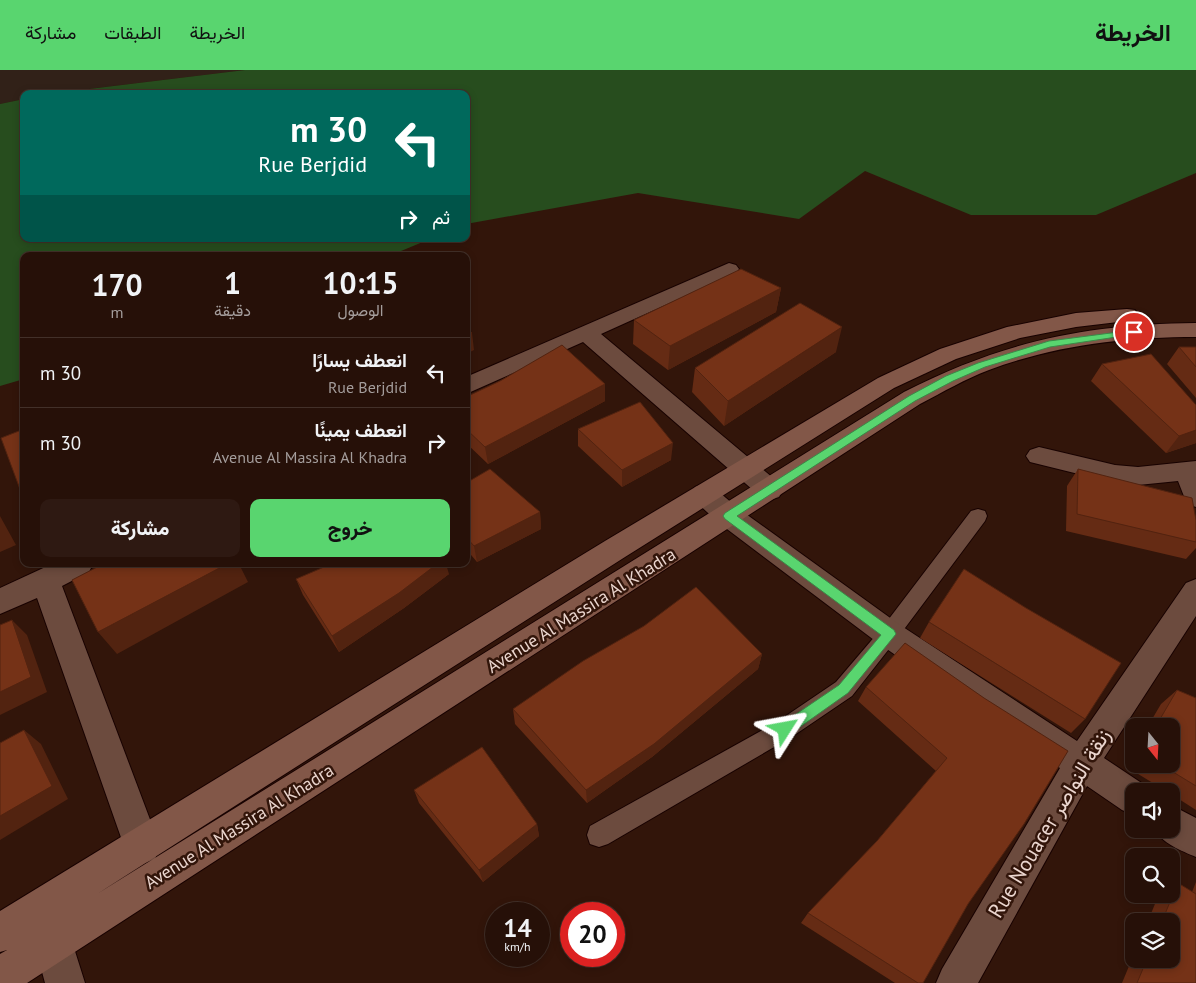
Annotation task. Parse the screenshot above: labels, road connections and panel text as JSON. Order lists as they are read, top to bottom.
{
  "streets": {
    "main road": ["Avenue Al Massira Al Khadra"],
    "street": ["Rue Nouacer زنقة النواصر"]
  },
  "north": "bottom",
  "page": {
    "header": "الخريطة",
    "nav": ["الخريطة", "الطبقات", "مشاركة"],
    "turn": ["30 m", "Rue Berjdid"],
    "then": "ثم",
    "eta": [
      "10:15",
      "الوصول",
      "1",
      "دقيقة",
      "170",
      "m"
    ],
    "list": [
      {
        "name": "انعطف يسارًا",
        "note": "Rue Berjdid",
        "value": "30 m"
      },
      {
        "name": "انعطف يمينًا",
        "note": "Avenue Al Massira Al Khadra",
        "value": "30 m"
      }
    ],
    "buttons": ["خروج", "مشاركة"],
    "speed": "14 km/h",
    "limit": "20"
  }
}
